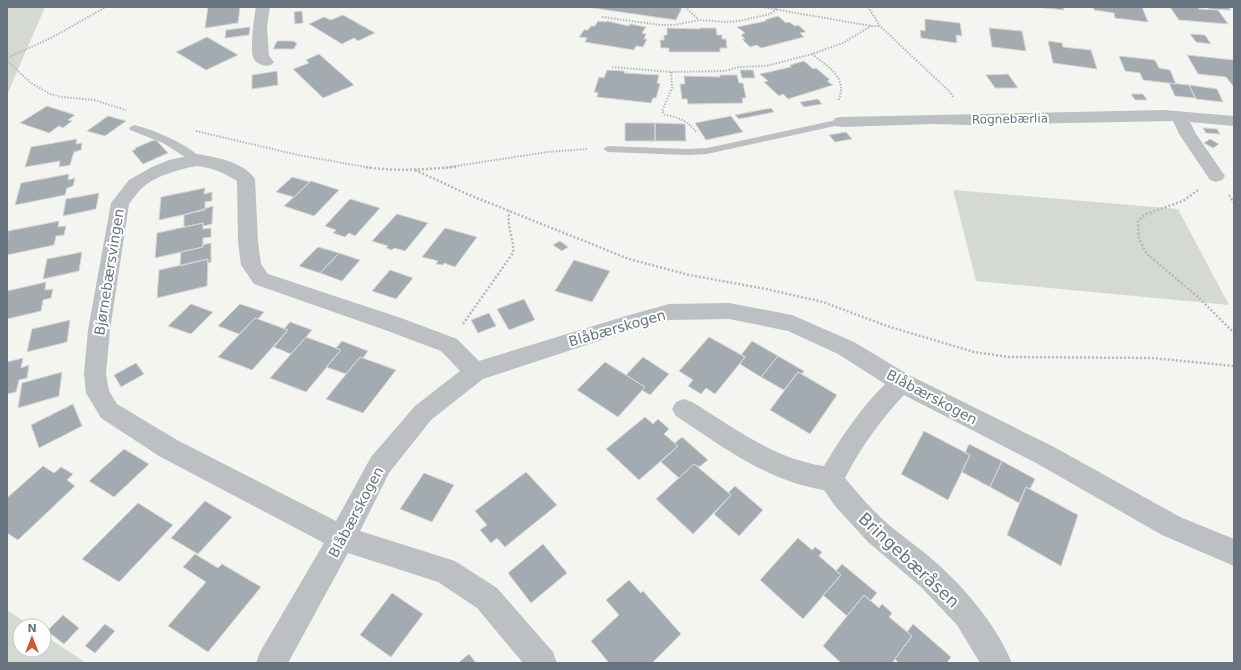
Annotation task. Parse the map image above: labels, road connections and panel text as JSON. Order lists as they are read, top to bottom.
{
  "streets": {
    "street": [
      "Rognebærlia",
      "Bjørnebærsvingen",
      "Blåbærskogen",
      "Bringebæråsen"
    ]
  },
  "crossings": [
    ["Bjørnebærsvingen", "Blåbærskogen"]
  ],
  "north": "top"
}
